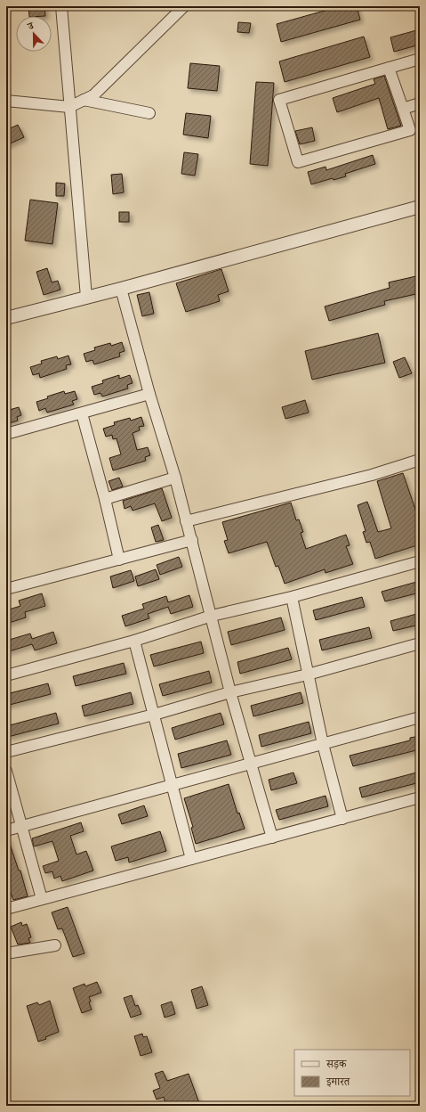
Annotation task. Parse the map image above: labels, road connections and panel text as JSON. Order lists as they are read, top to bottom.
{
  "legend": ["सड़क", "इमारत"],
  "north": "top"
}
